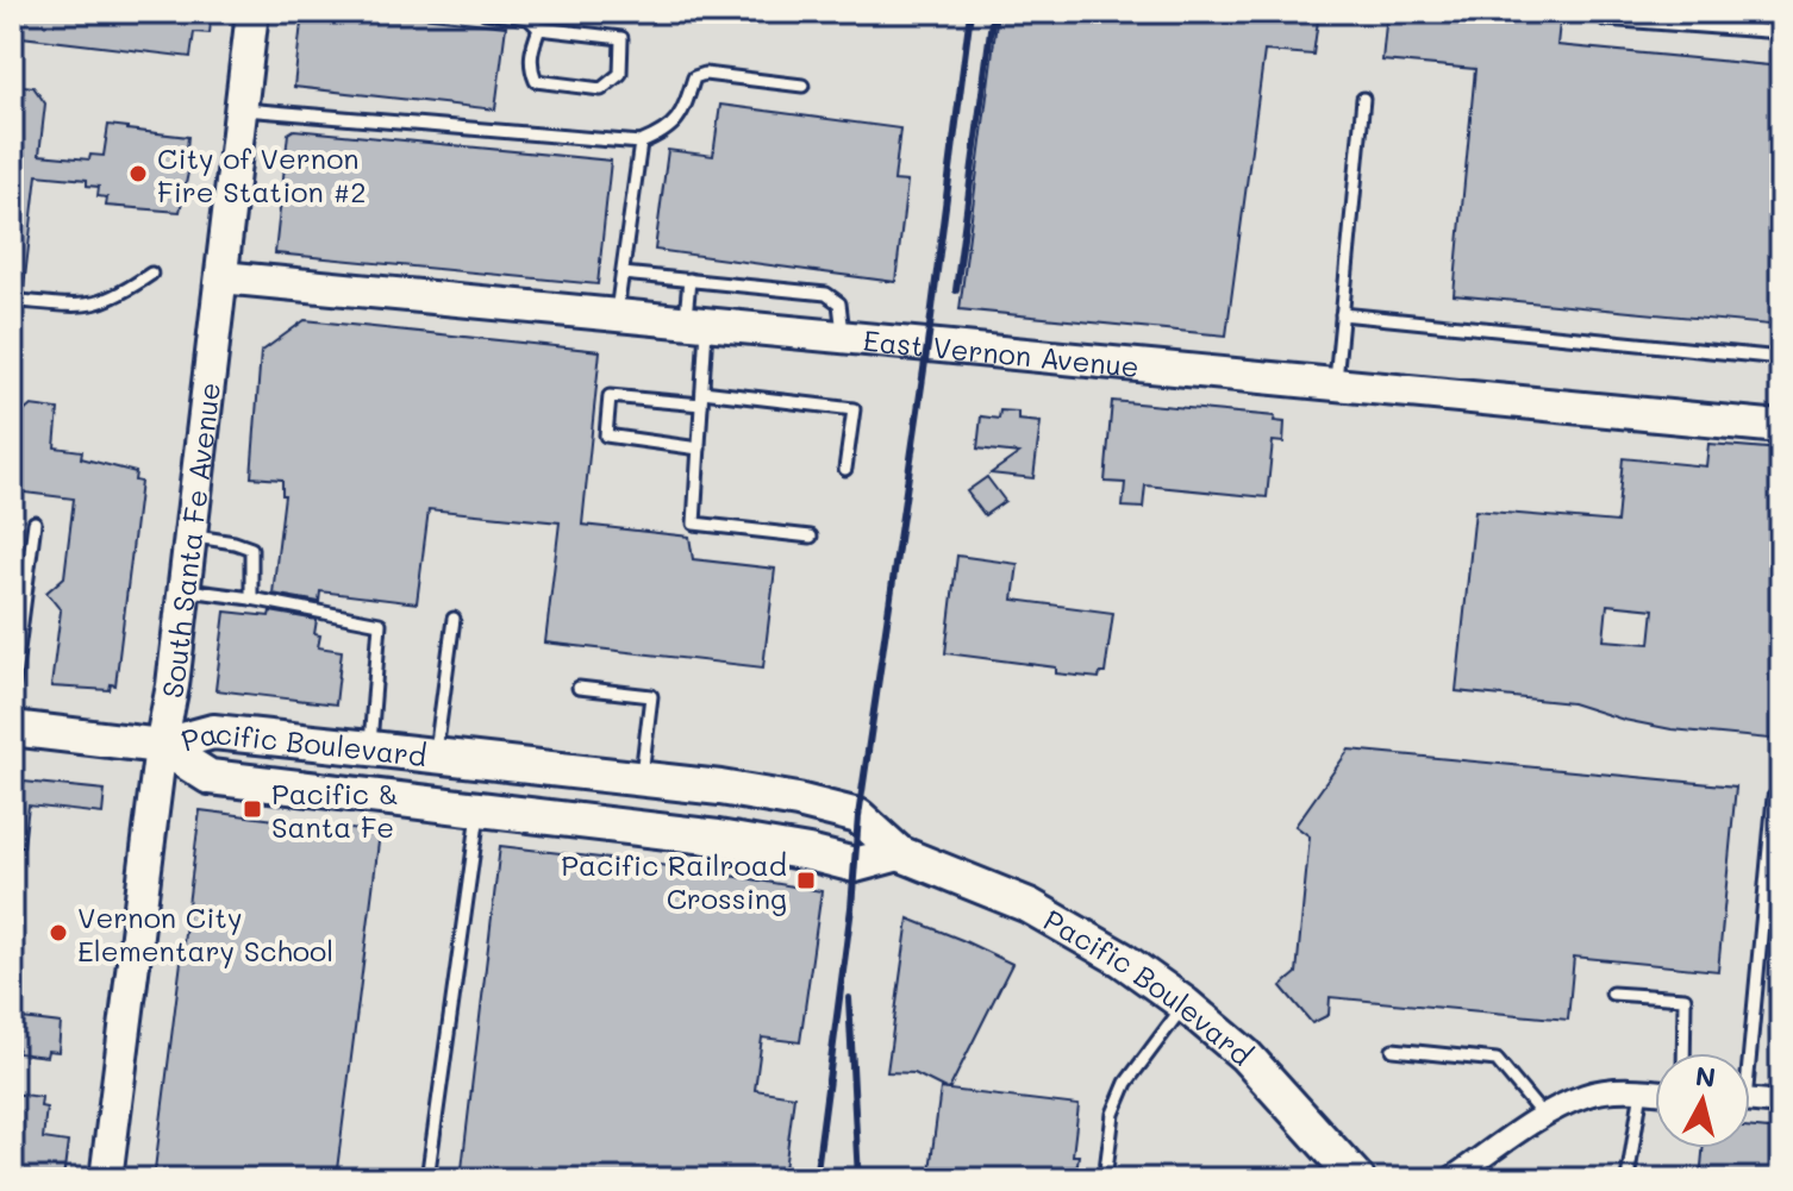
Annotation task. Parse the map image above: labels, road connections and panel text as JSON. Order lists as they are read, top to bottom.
{
  "streets": {
    "main road": ["Pacific Boulevard"],
    "street": ["East Vernon Avenue", "South Santa Fe Avenue"]
  },
  "crossings": [
    ["East Vernon Avenue", "South Santa Fe Avenue"],
    ["South Santa Fe Avenue", "Pacific Boulevard"]
  ],
  "places": {
    "other": ["City of Vernon Fire Station #2", "Vernon City Elementary School"],
    "transit": ["Pacific & Santa Fe", "Pacific Railroad Crossing"]
  },
  "north": "top"
}
